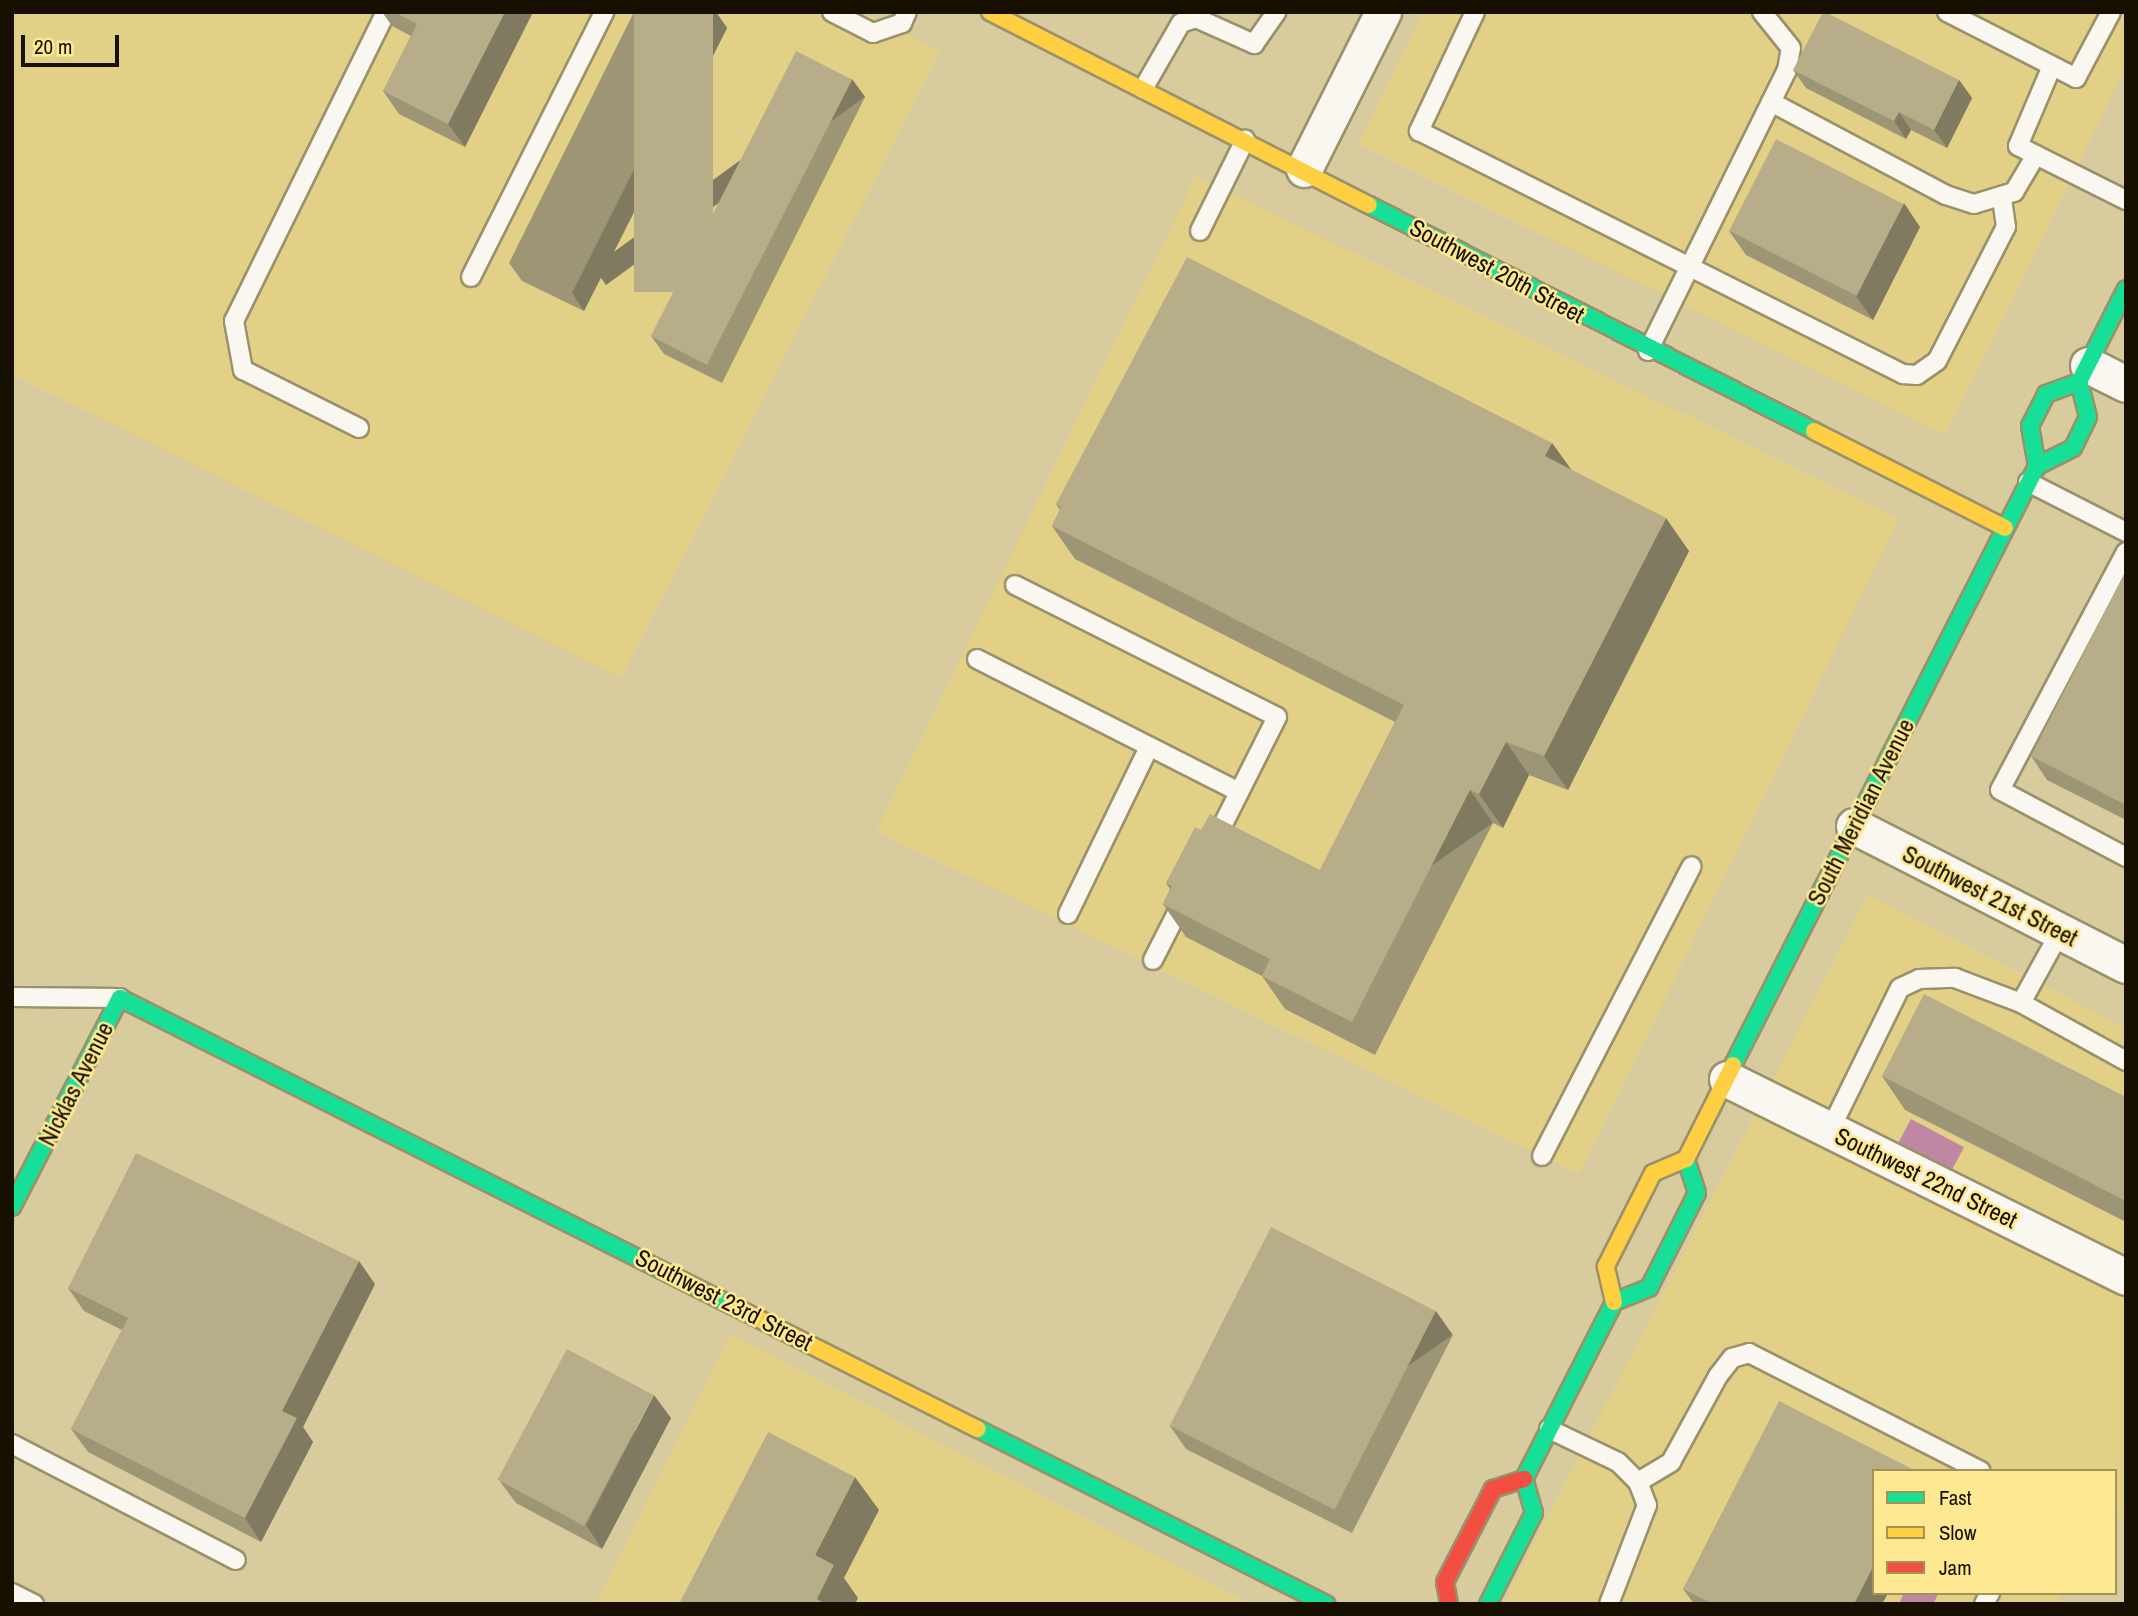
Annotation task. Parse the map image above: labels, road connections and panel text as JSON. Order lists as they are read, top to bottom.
{
  "streets": {
    "street": [
      "Southwest 20th Street",
      "South Meridian Avenue",
      "Southwest 21st Street",
      "Nicklas Avenue",
      "Southwest 22nd Street",
      "Southwest 23rd Street"
    ]
  },
  "crossings": [
    ["Southwest 20th Street", "South Meridian Avenue"],
    ["South Meridian Avenue", "Southwest 21st Street"],
    ["South Meridian Avenue", "Southwest 22nd Street"],
    ["Nicklas Avenue", "Southwest 23rd Street"]
  ],
  "legend": ["Fast", "Slow", "Jam"],
  "scale_bar": "20 m"
}
